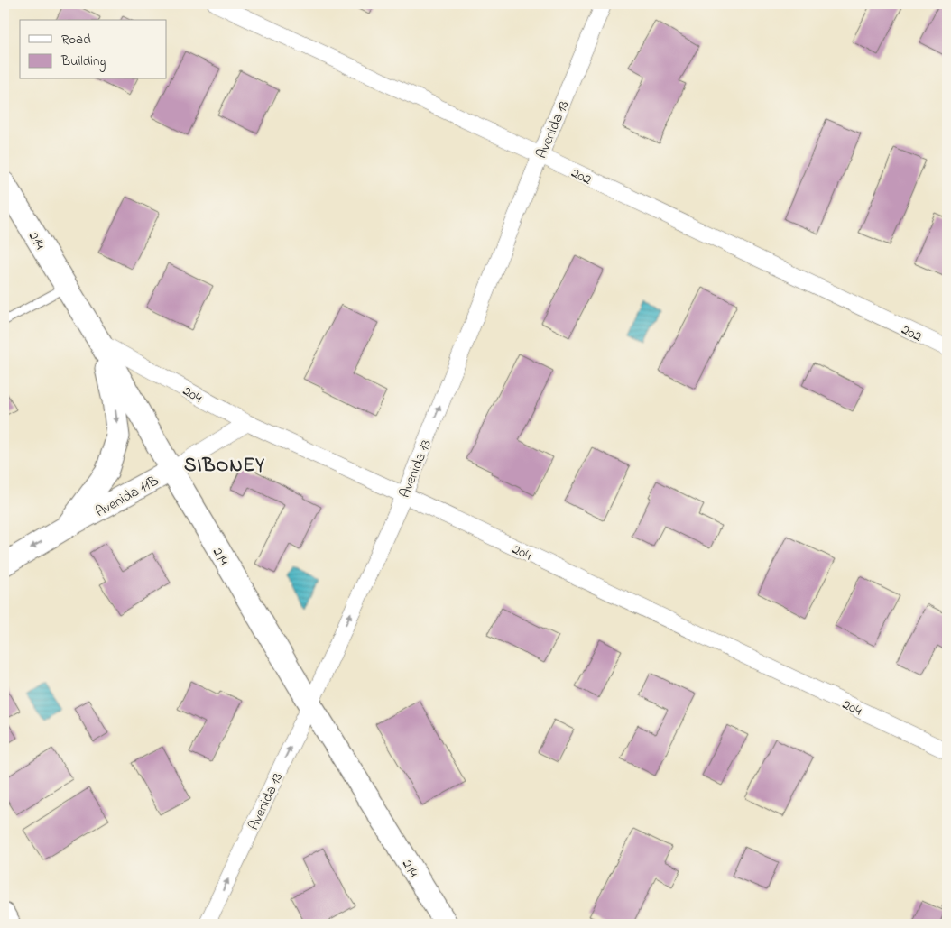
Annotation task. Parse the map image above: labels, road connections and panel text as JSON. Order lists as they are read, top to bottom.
{
  "streets": {
    "street": [
      "Avenida 13",
      "202",
      "214",
      "204",
      "Avenida 11B"
    ]
  },
  "crossings": [
    ["Avenida 13", "202"],
    ["Avenida 13", "214"],
    ["Avenida 13", "204"],
    ["214", "204"],
    ["214", "Avenida 11B"],
    ["204", "Avenida 11B"]
  ],
  "one_way": ["Avenida 13"],
  "districts": ["SIBONEY"],
  "legend": ["Road", "Building"]
}
